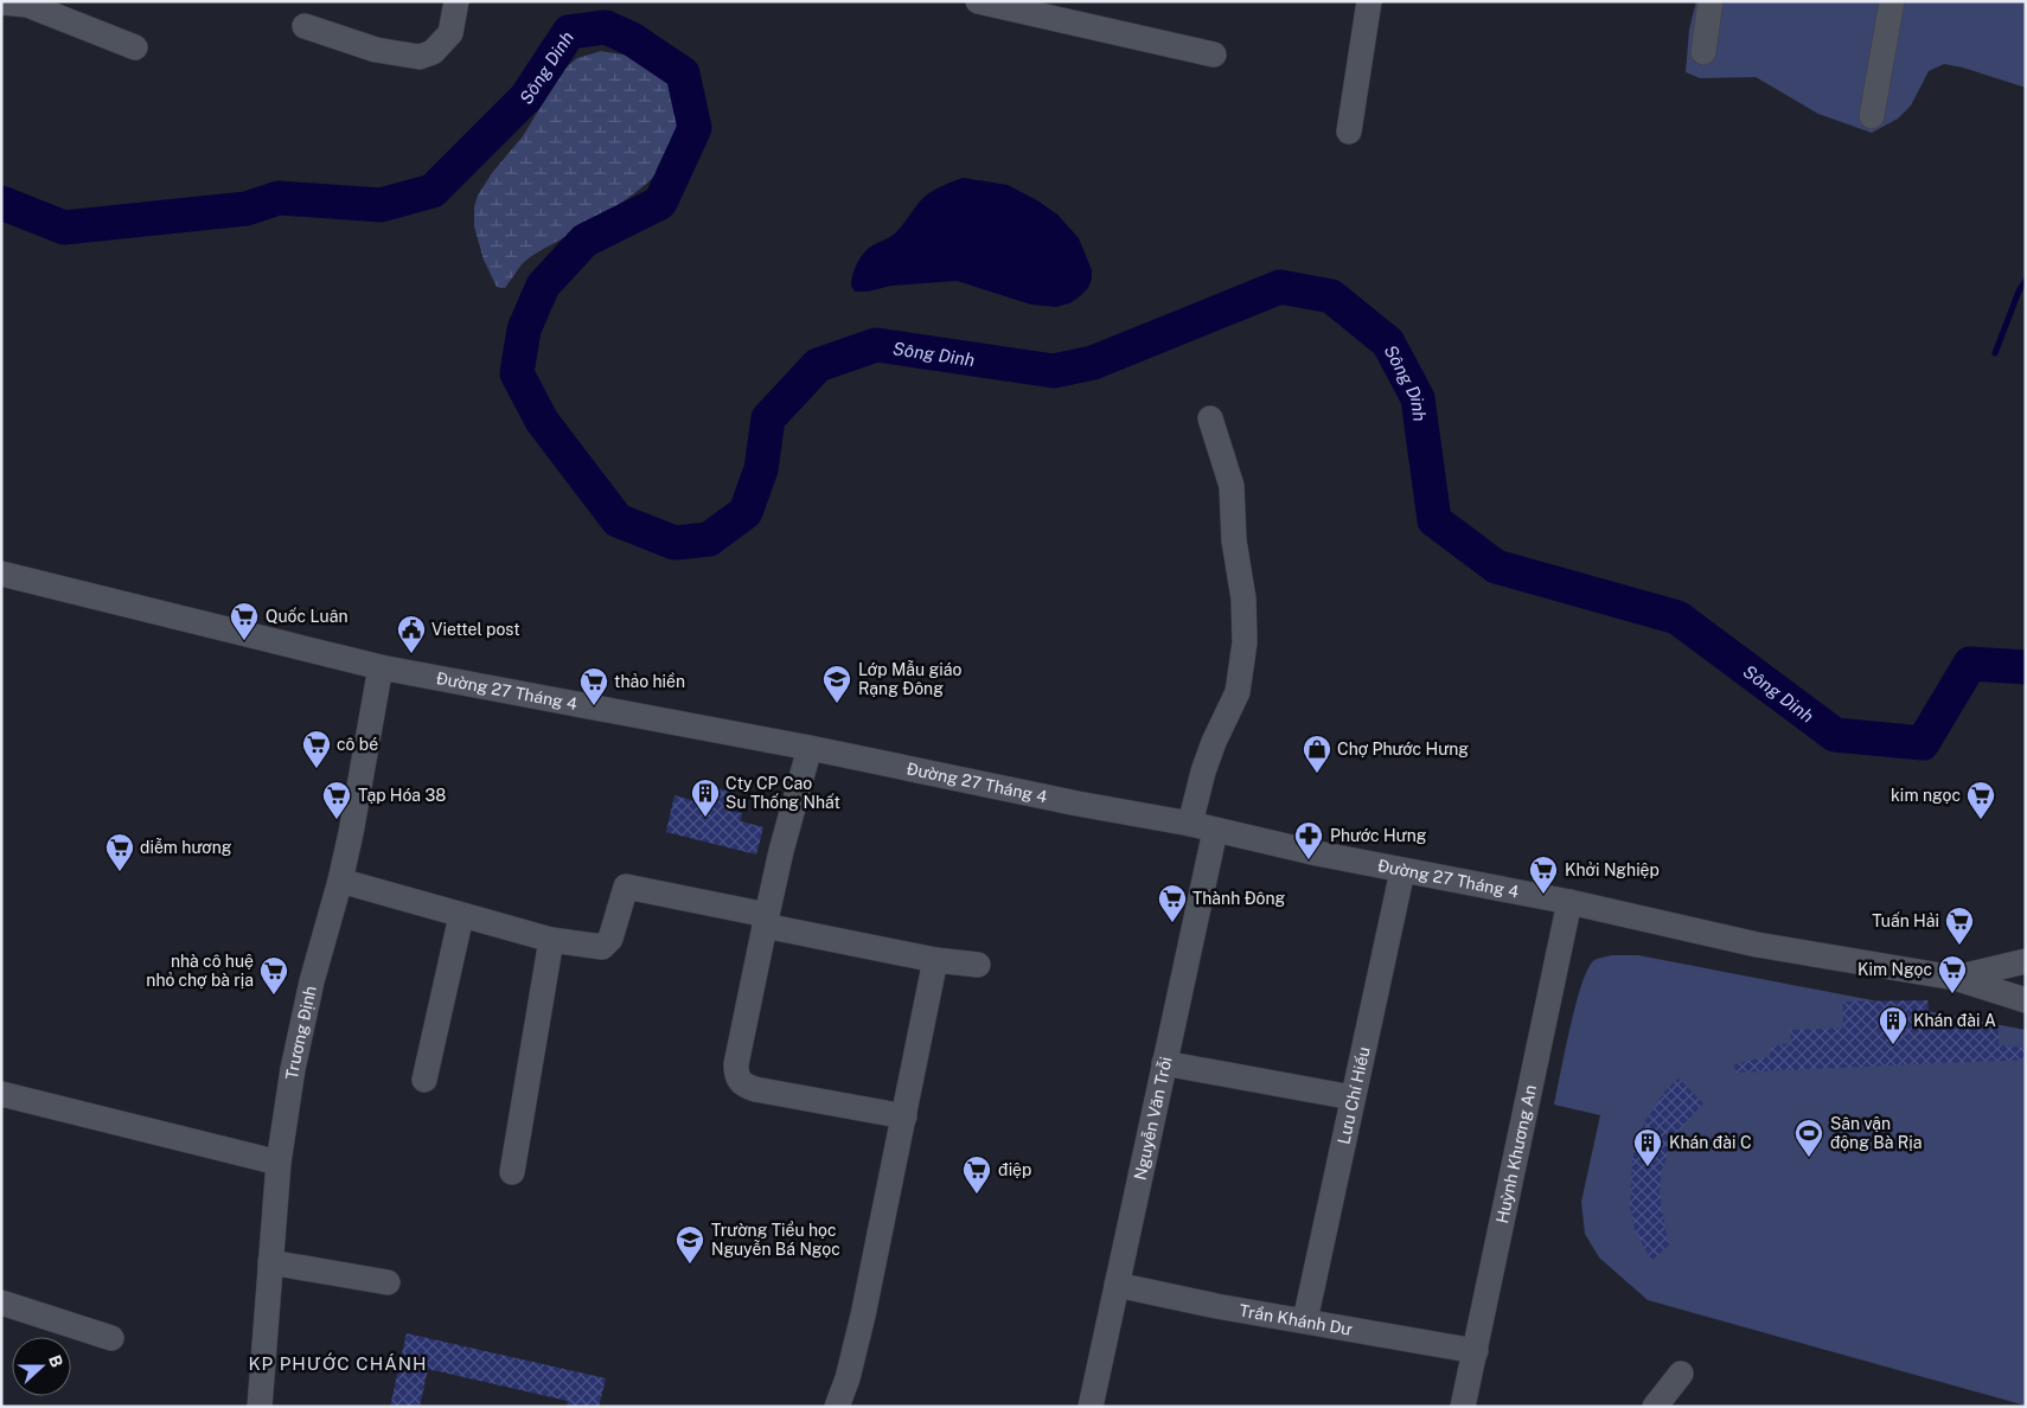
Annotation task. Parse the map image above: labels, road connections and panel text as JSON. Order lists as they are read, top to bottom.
{
  "streets": {
    "street": [
      "Đường 27 Tháng 4",
      "Trương Định",
      "Lưu Chí Hiếu",
      "Nguyễn Văn Trỗi",
      "Huỳnh Khương An",
      "Trần Khánh Dư"
    ]
  },
  "crossings": [
    ["Đường 27 Tháng 4", "Trương Định"],
    ["Đường 27 Tháng 4", "Lưu Chí Hiếu"],
    ["Đường 27 Tháng 4", "Nguyễn Văn Trỗi"],
    ["Đường 27 Tháng 4", "Huỳnh Khương An"],
    ["Lưu Chí Hiếu", "Trần Khánh Dư"],
    ["Nguyễn Văn Trỗi", "Trần Khánh Dư"],
    ["Huỳnh Khương An", "Trần Khánh Dư"]
  ],
  "districts": ["KP PHƯỚC CHÁNH"],
  "water": ["Sông Dinh"],
  "places": {
    "supermarket": [
      "Quốc Luân",
      "thảo hiền",
      "cô bé",
      "Tạp Hóa 38",
      "kim ngọc",
      "diễm hương",
      "Khởi Nghiệp",
      "Thành Đông",
      "Tuấn Hải",
      "Kim Ngọc",
      "nhà cô huệ nhỏ chợ bà rịa",
      "điệp"
    ],
    "public building": ["Viettel post"],
    "school or university": ["Lớp Mẫu giáo Rạng Đông", "Trường Tiểu học Nguyễn Bá Ngọc"],
    "shop": ["Chợ Phước Hưng"],
    "building": ["Cty CP Cao Su Thống Nhất", "Khán đài A", "Khán đài C"],
    "pharmacy": ["Phước Hưng"],
    "sports": ["Sân vận động Bà Rịa"]
  },
  "north": "right"
}
